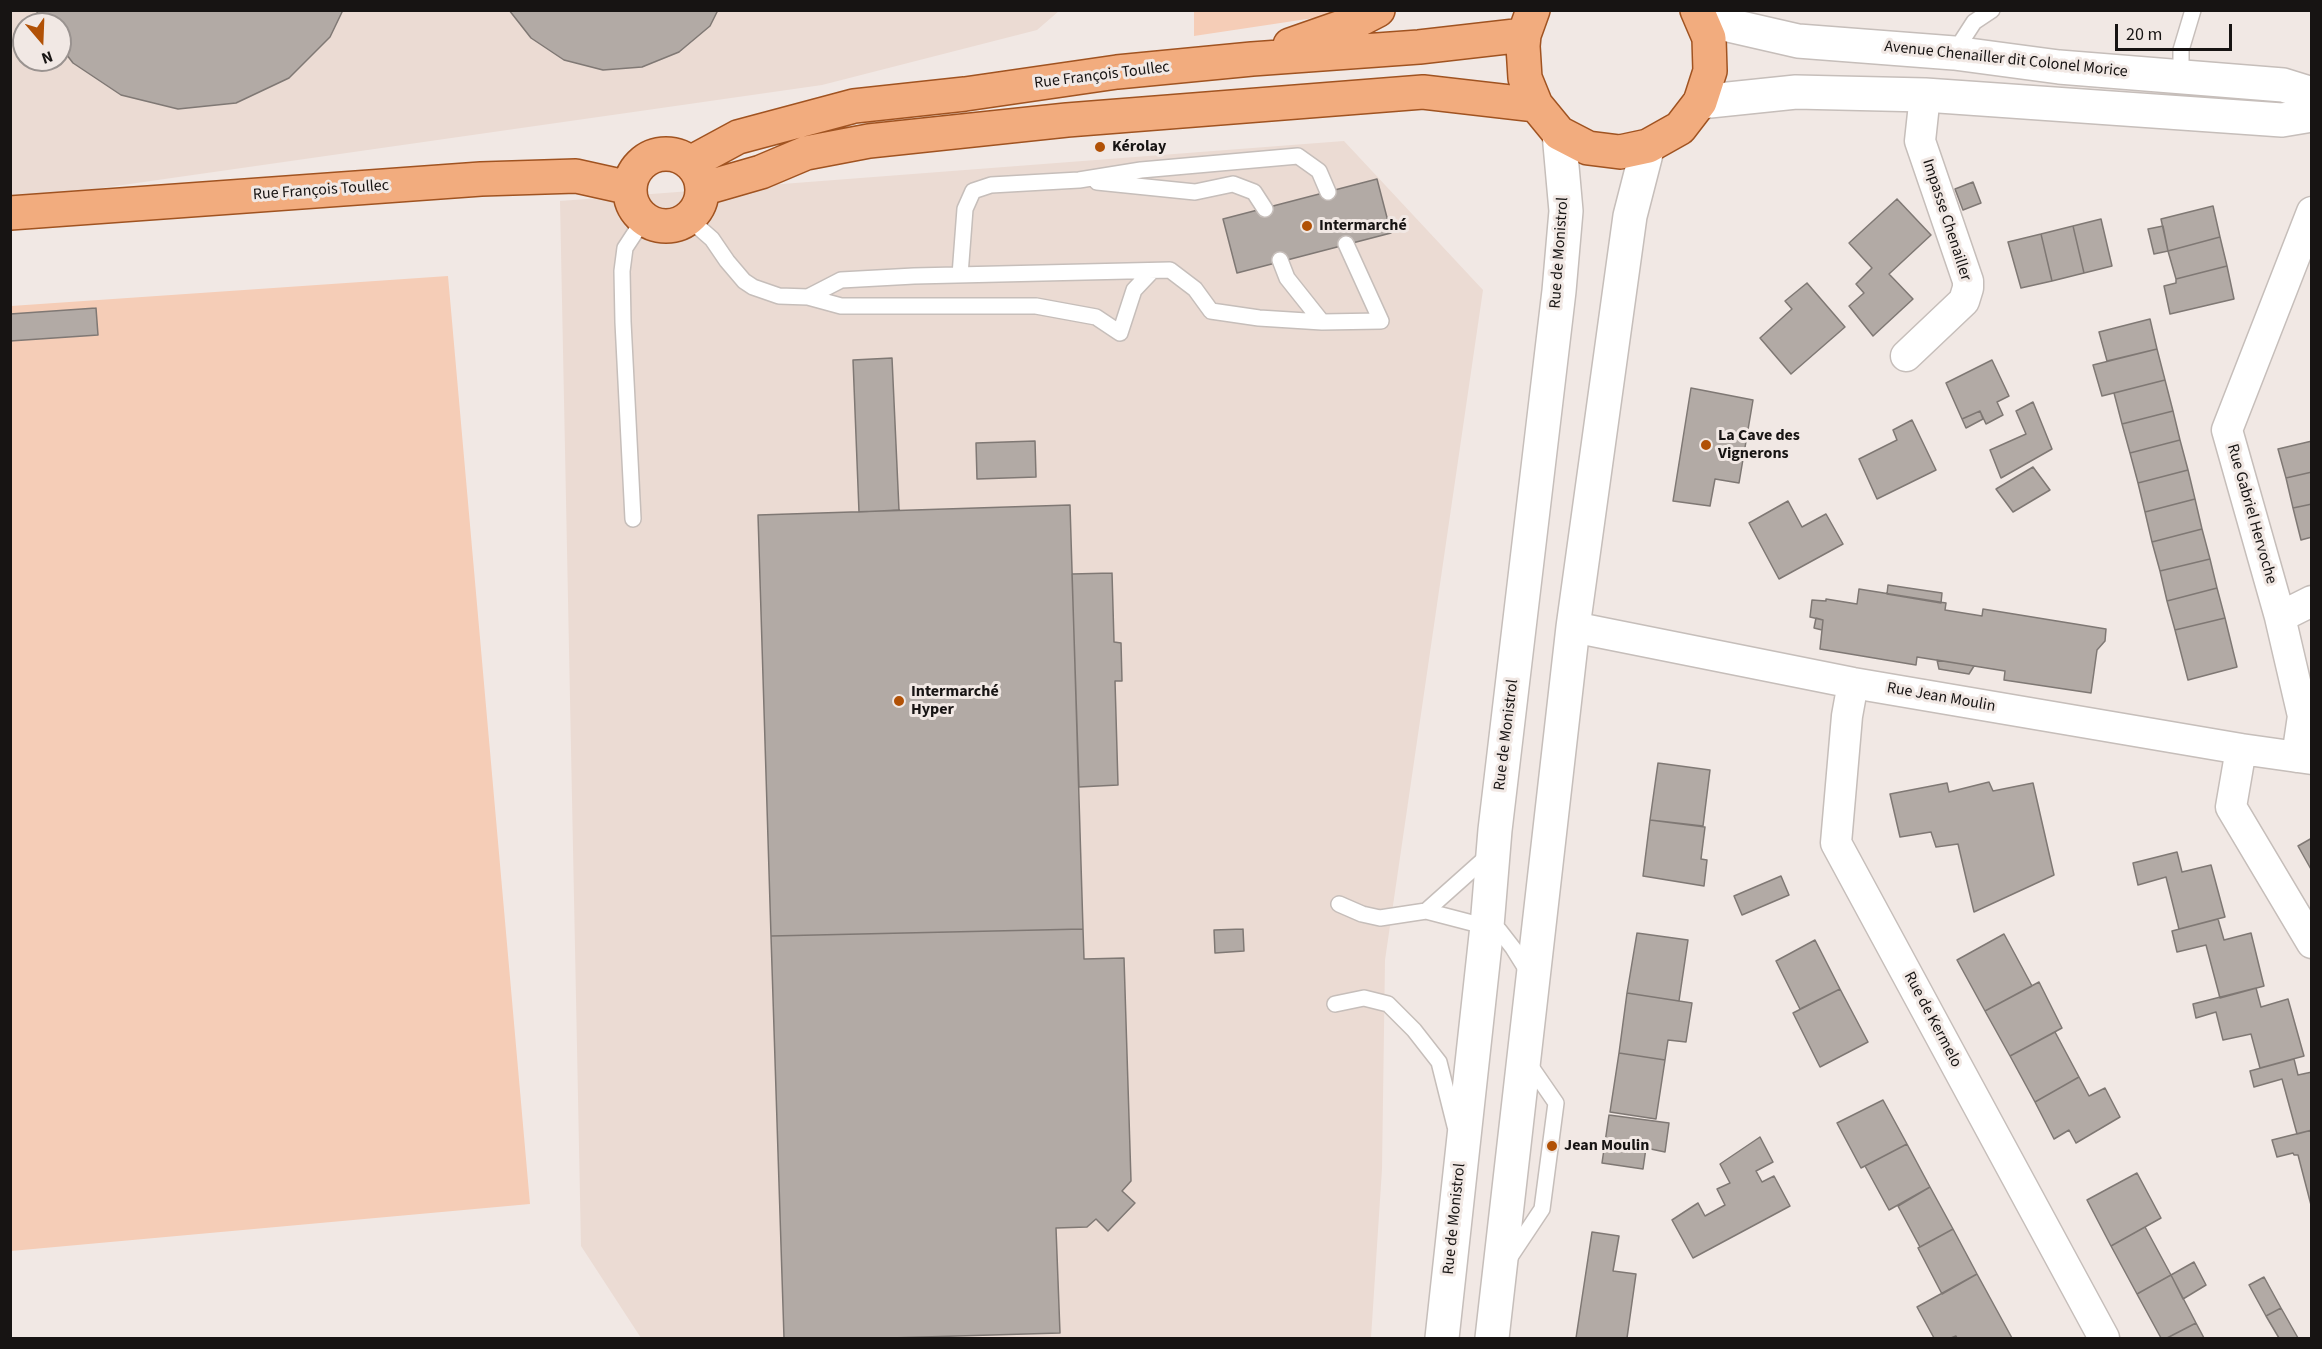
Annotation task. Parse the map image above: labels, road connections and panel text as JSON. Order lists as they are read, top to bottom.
{
  "streets": {
    "main road": ["Avenue Chenailler dit Colonel Morice", "Rue François Toullec", "Rue de Monistrol"],
    "street": [
      "Impasse Chenailler",
      "Rue Gabriel Hervoche",
      "Rue Jean Moulin",
      "Rue de Kermelo"
    ]
  },
  "crossings": [
    ["Rue Gabriel Hervoche", "Rue Jean Moulin"],
    ["Rue Jean Moulin", "Rue de Kermelo"]
  ],
  "places": [
    "Kérolay",
    "Intermarché",
    "La Cave des Vignerons",
    "Intermarché Hyper",
    "Jean Moulin"
  ],
  "scale_bar": "20 m",
  "north": "bottom"
}
